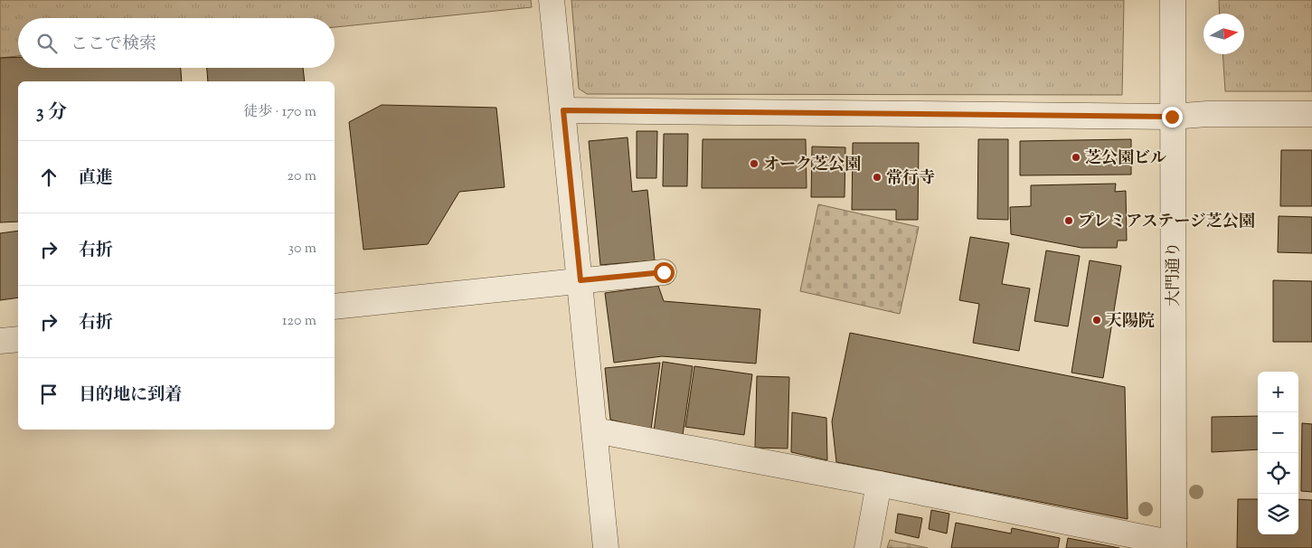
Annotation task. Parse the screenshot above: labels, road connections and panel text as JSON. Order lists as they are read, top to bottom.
{
  "streets": {
    "street": ["大門通り"]
  },
  "places": [
    "芝公園ビル",
    "オーク芝公園",
    "常行寺",
    "プレミアステージ芝公園",
    "天陽院"
  ],
  "north": "right",
  "page": {
    "search": "ここで検索",
    "heading": ["3 分", "徒歩 · 170 m"],
    "list": [
      ["直進", "20 m"],
      ["右折", "30 m"],
      ["右折", "120 m"],
      "目的地に到着"
    ],
    "map_buttons": ["+", "−"]
  }
}
